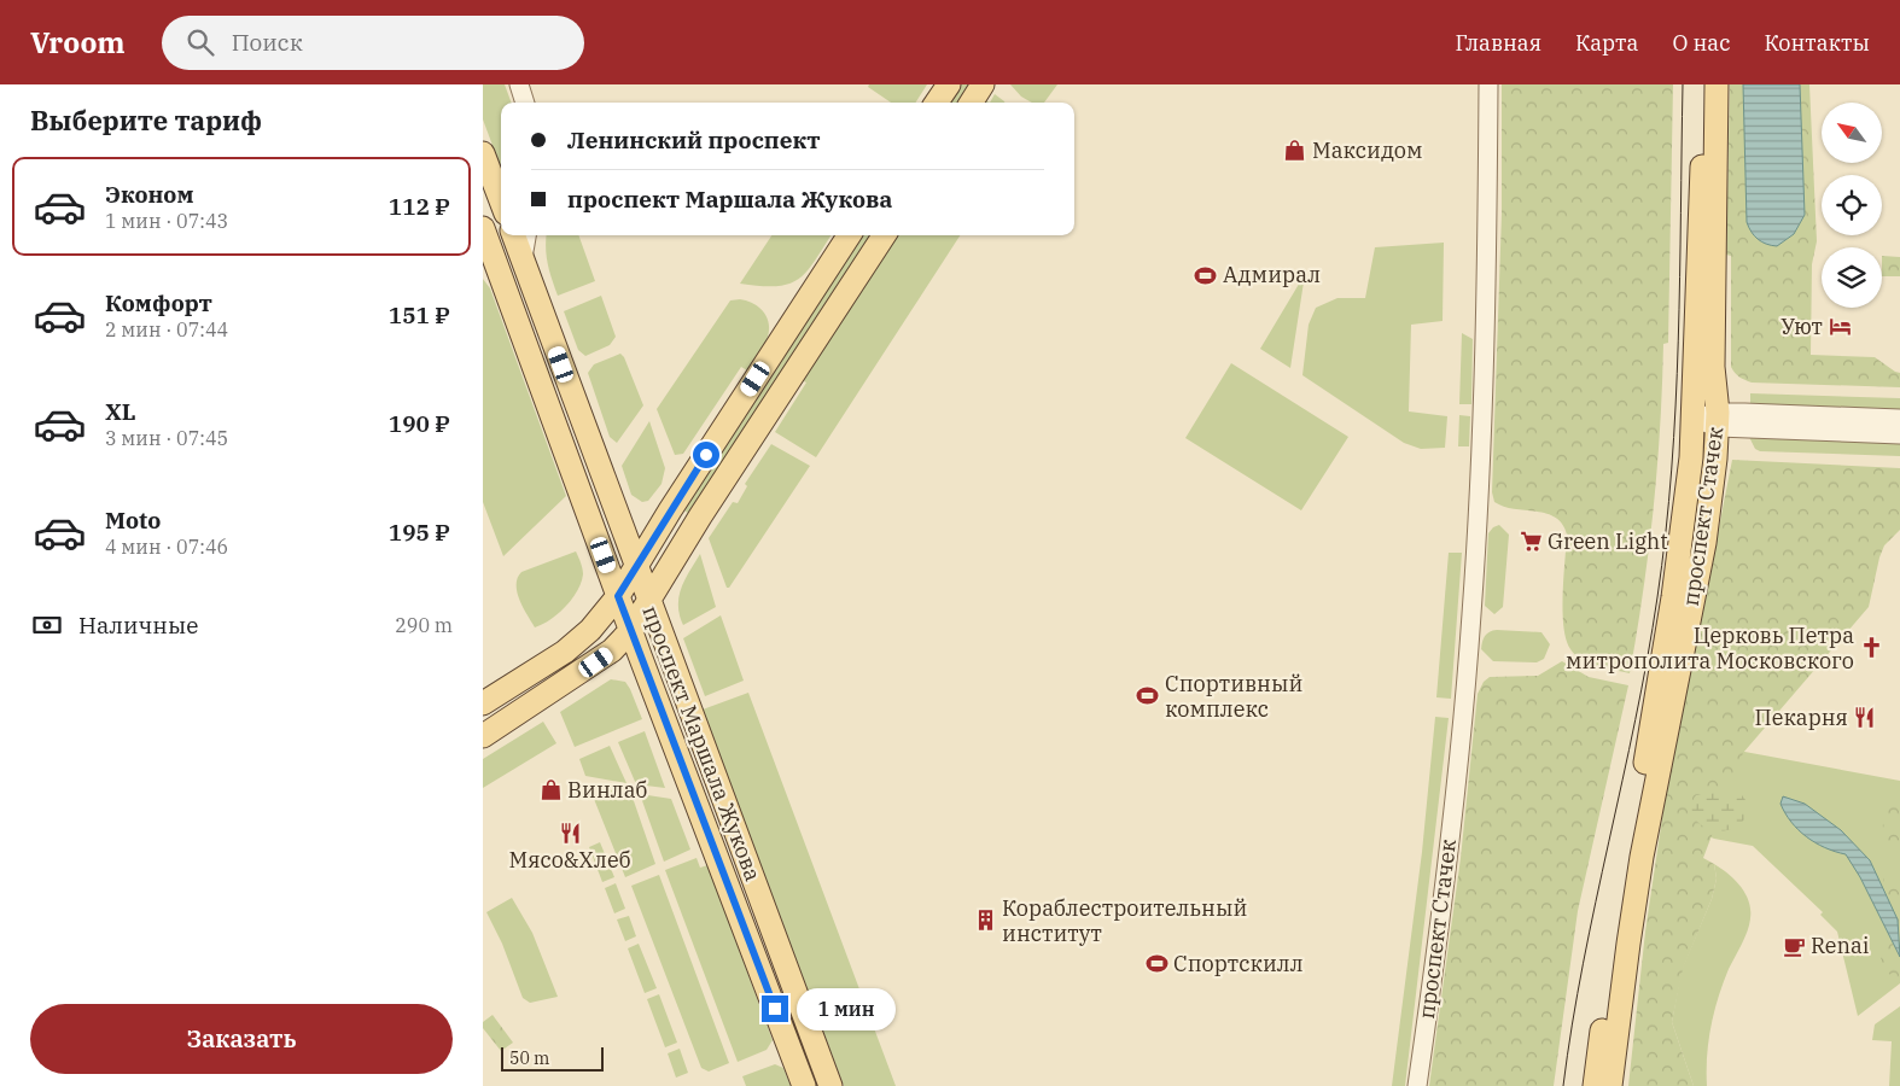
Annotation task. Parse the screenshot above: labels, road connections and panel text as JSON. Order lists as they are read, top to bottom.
{
  "streets": {
    "main road": ["проспект Стачек", "проспект Маршала Жукова"]
  },
  "places": {
    "shop": ["Максидом", "Винлаб"],
    "sports": ["Адмирал", "Спортивный комплекс", "Спортскилл"],
    "hotel": ["Уют"],
    "supermarket": ["Green Light"],
    "church": ["Церковь Петра митрополита Московского"],
    "restaurant": ["Пекарня", "Мясо&Хлеб"],
    "building": ["Кораблестроительный институт"],
    "cafe": ["Renai"]
  },
  "scale_bar": "50 m",
  "north": "top left",
  "page": {
    "header": "Vroom",
    "search": "Поиск",
    "nav": [
      "Главная",
      "Карта",
      "О нас",
      "Контакты"
    ],
    "heading": "Выберите тариф",
    "banner": ["Ленинский проспект", "проспект Маршала Жукова"],
    "list": [
      {
        "name": "Эконом",
        "note": "1 мин · 07:43",
        "value": "112 ₽"
      },
      {
        "name": "Комфорт",
        "note": "2 мин · 07:44",
        "value": "151 ₽"
      },
      {
        "name": "XL",
        "note": "3 мин · 07:45",
        "value": "190 ₽"
      },
      {
        "name": "Moto",
        "note": "4 мин · 07:46",
        "value": "195 ₽"
      }
    ],
    "pay": ["Наличные", "290 m"],
    "bubble": "1 мин",
    "buttons": "Заказать",
    "scale": "50 m"
  }
}
